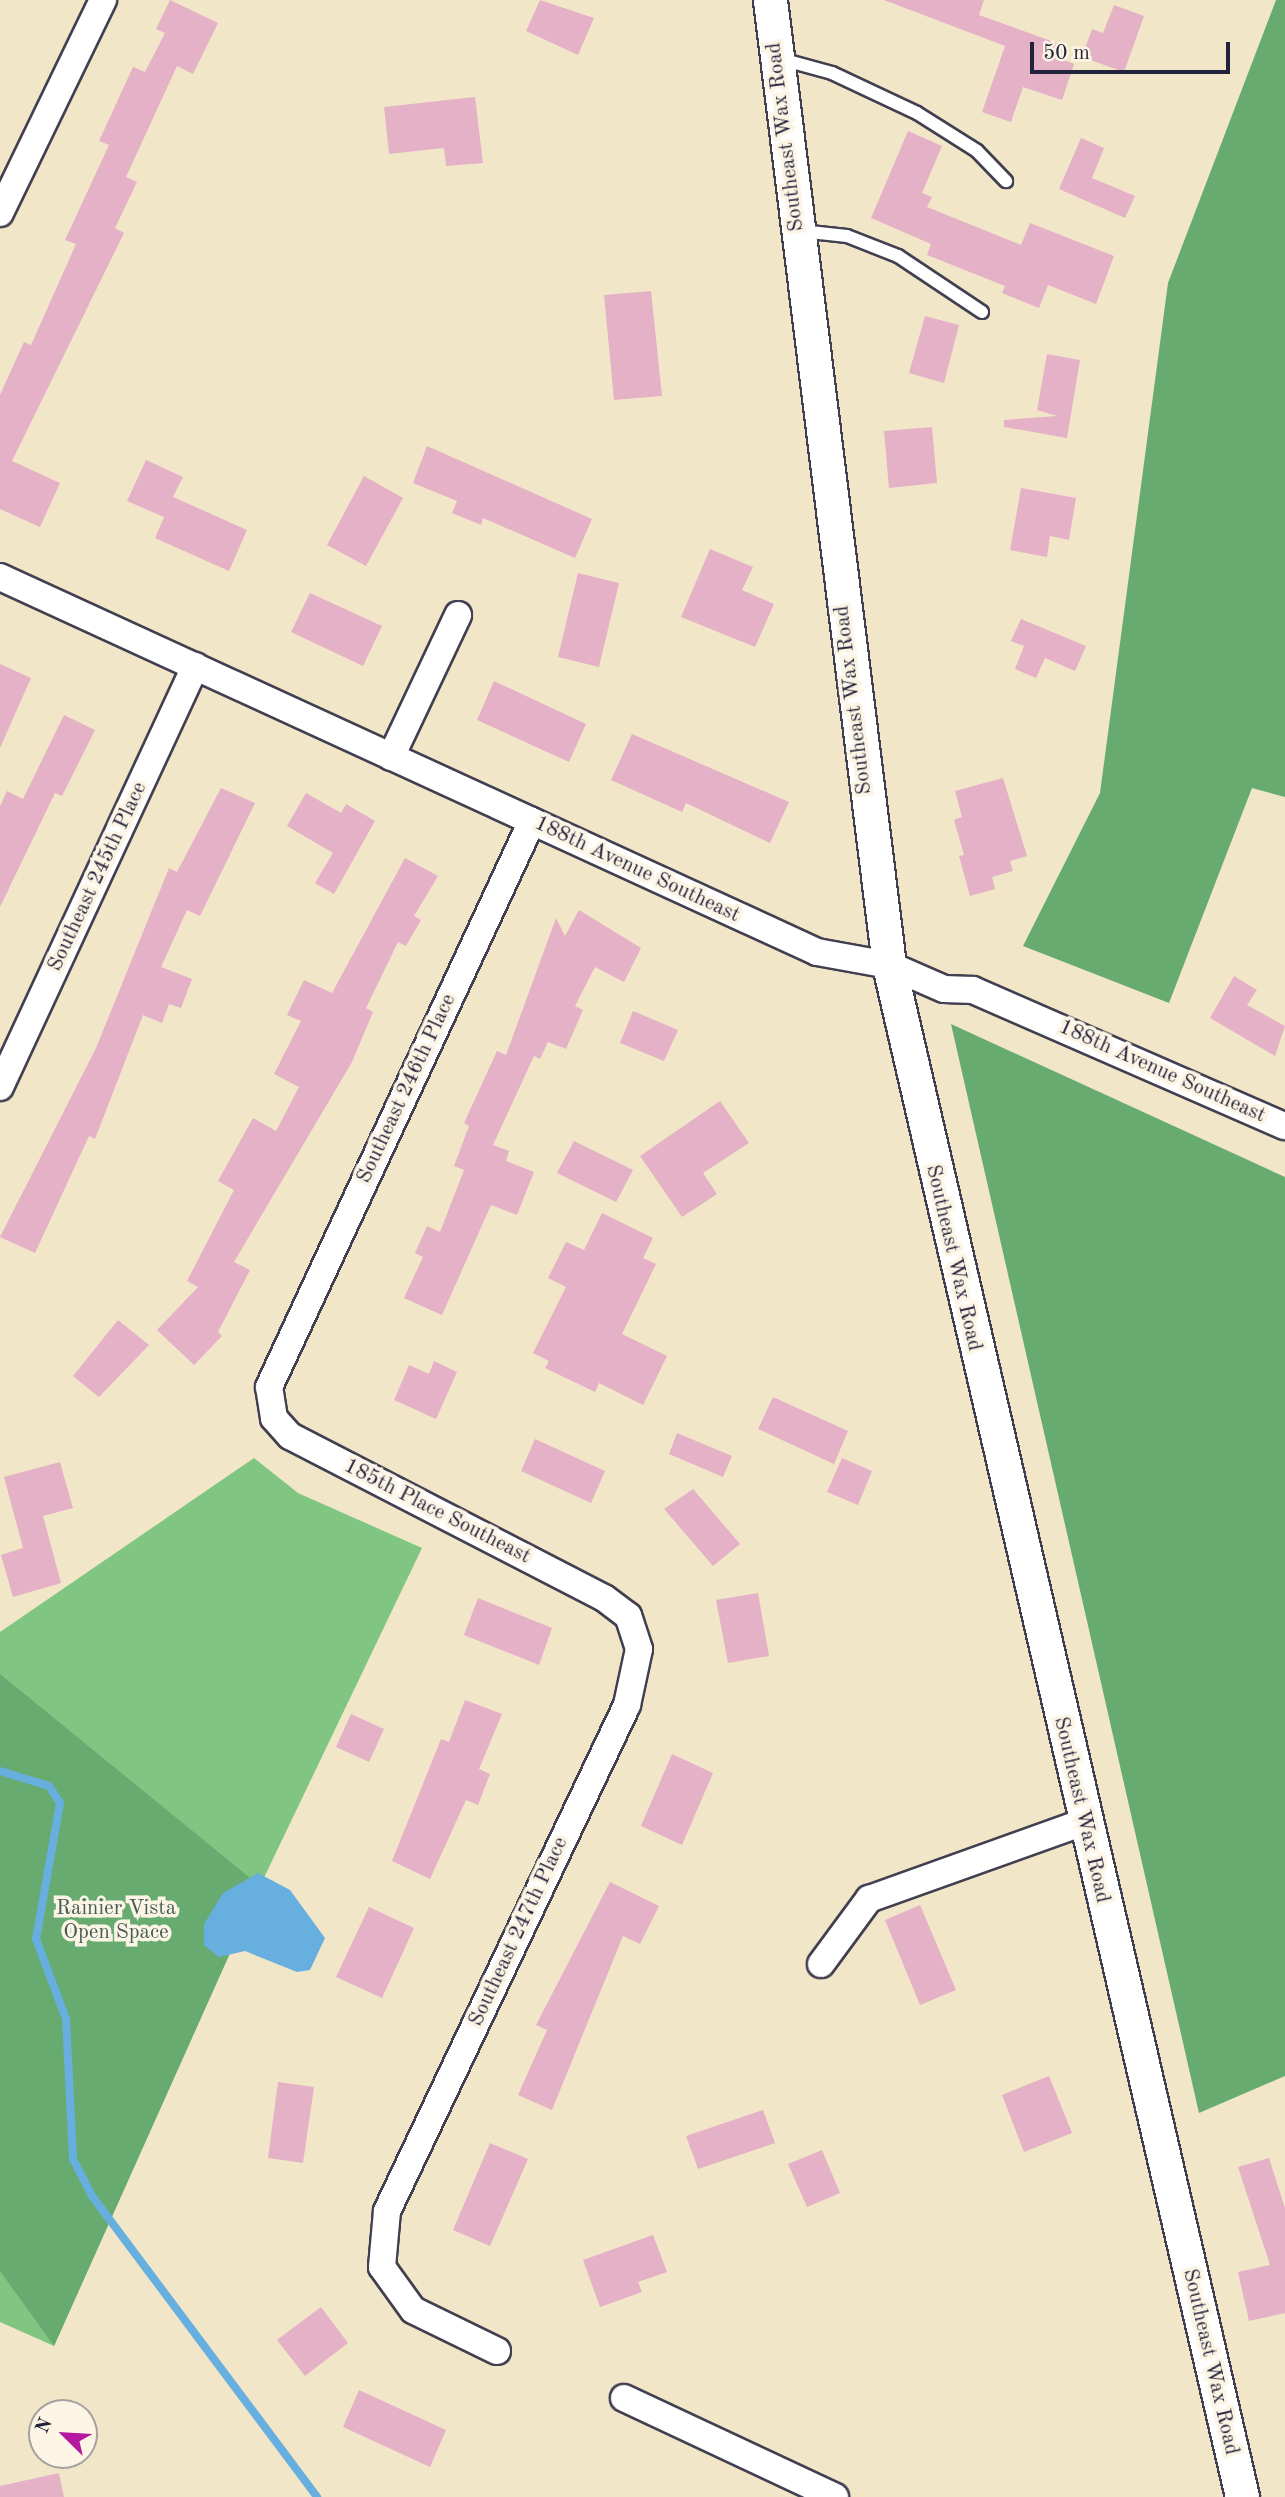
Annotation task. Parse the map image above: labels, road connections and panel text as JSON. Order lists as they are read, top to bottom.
{
  "streets": {
    "street": [
      "Southeast Wax Road",
      "188th Avenue Southeast",
      "Southeast 245th Place",
      "Southeast 246th Place",
      "185th Place Southeast",
      "Southeast 247th Place"
    ]
  },
  "crossings": [
    ["Southeast Wax Road", "188th Avenue Southeast"],
    ["188th Avenue Southeast", "Southeast 245th Place"],
    ["188th Avenue Southeast", "Southeast 246th Place"],
    ["Southeast 246th Place", "185th Place Southeast"],
    ["185th Place Southeast", "Southeast 247th Place"]
  ],
  "parks": ["Rainier Vista Open Space"],
  "scale_bar": "50 m",
  "north": "top left"
}
